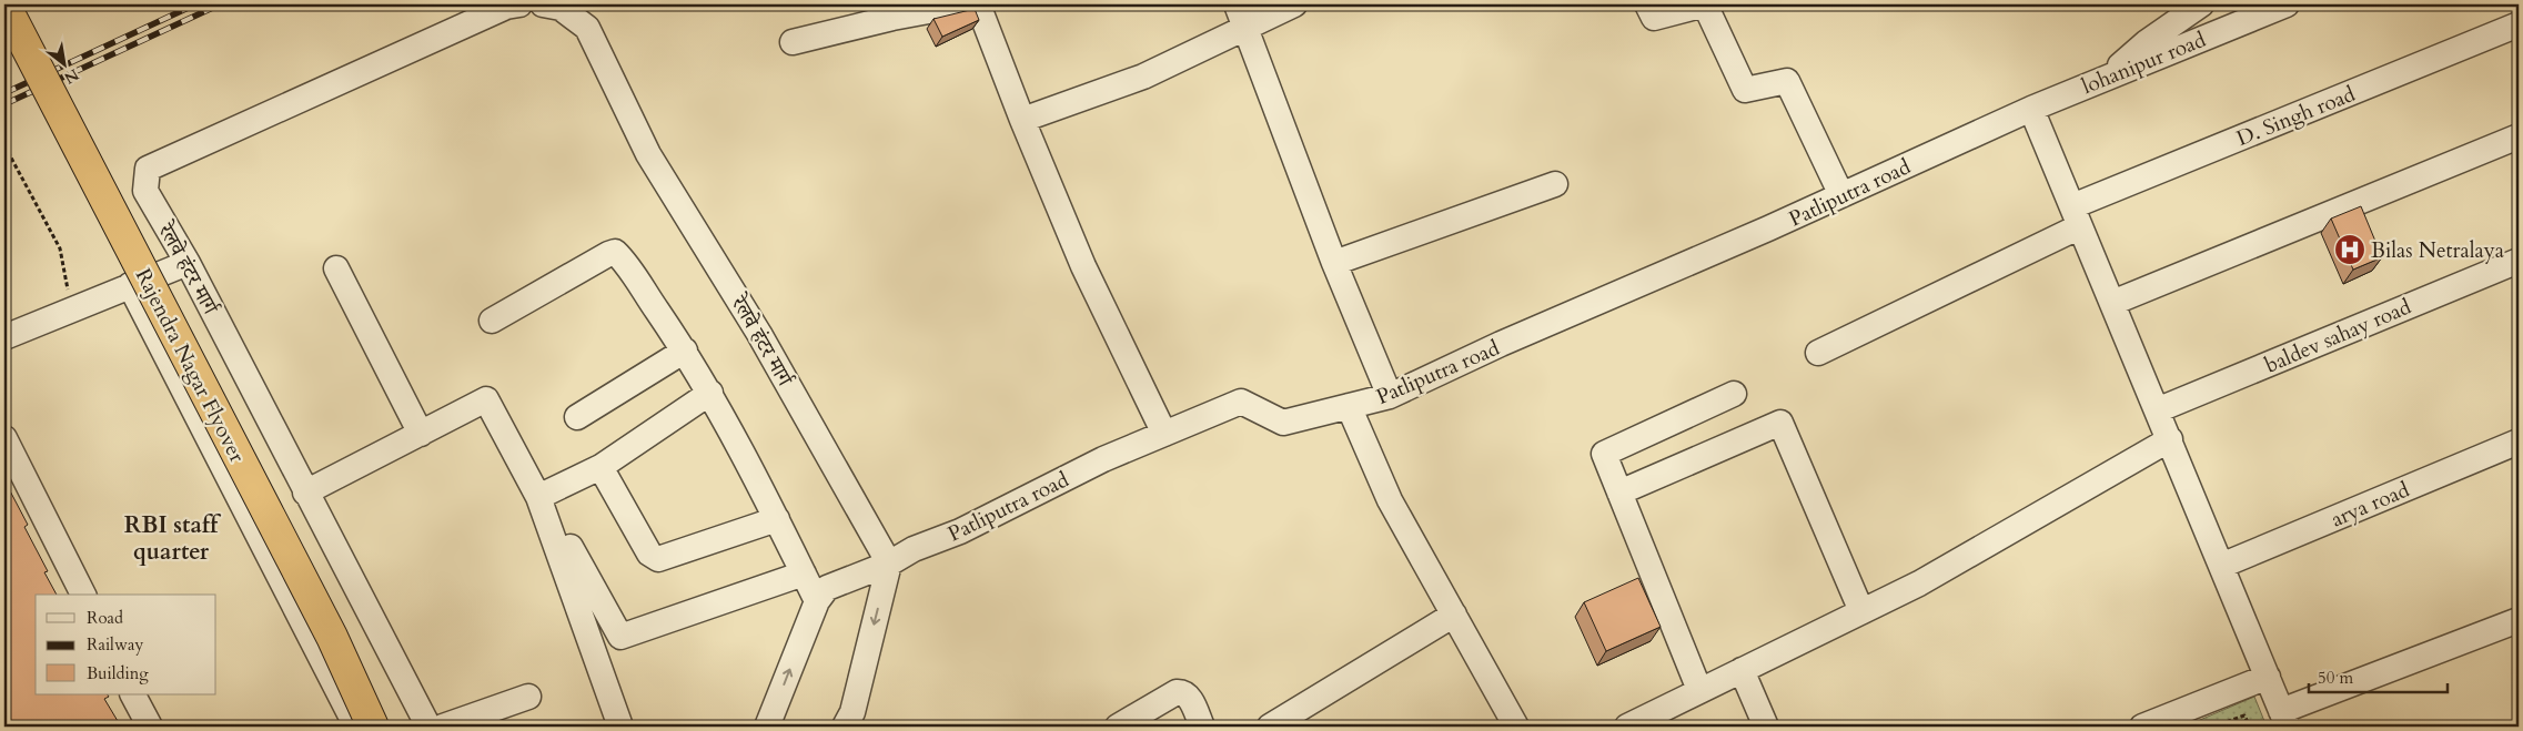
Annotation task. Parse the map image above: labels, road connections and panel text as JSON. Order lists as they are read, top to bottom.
{
  "streets": {
    "main road": ["Rajendra Nagar Flyover"],
    "street": [
      "lohanipur road",
      "D. Singh road",
      "Patliputra road",
      "रेलवे हंटर मार्ग",
      "baldev sahay road",
      "arya road"
    ]
  },
  "crossings": [
    ["lohanipur road", "Patliputra road"],
    ["Patliputra road", "रेलवे हंटर मार्ग"]
  ],
  "districts": ["RBI staff quarter"],
  "places": {
    "hospital": ["Bilas Netralaya"]
  },
  "legend": ["Road", "Railway", "Building"],
  "scale_bar": "50 m",
  "north": "bottom right"
}
